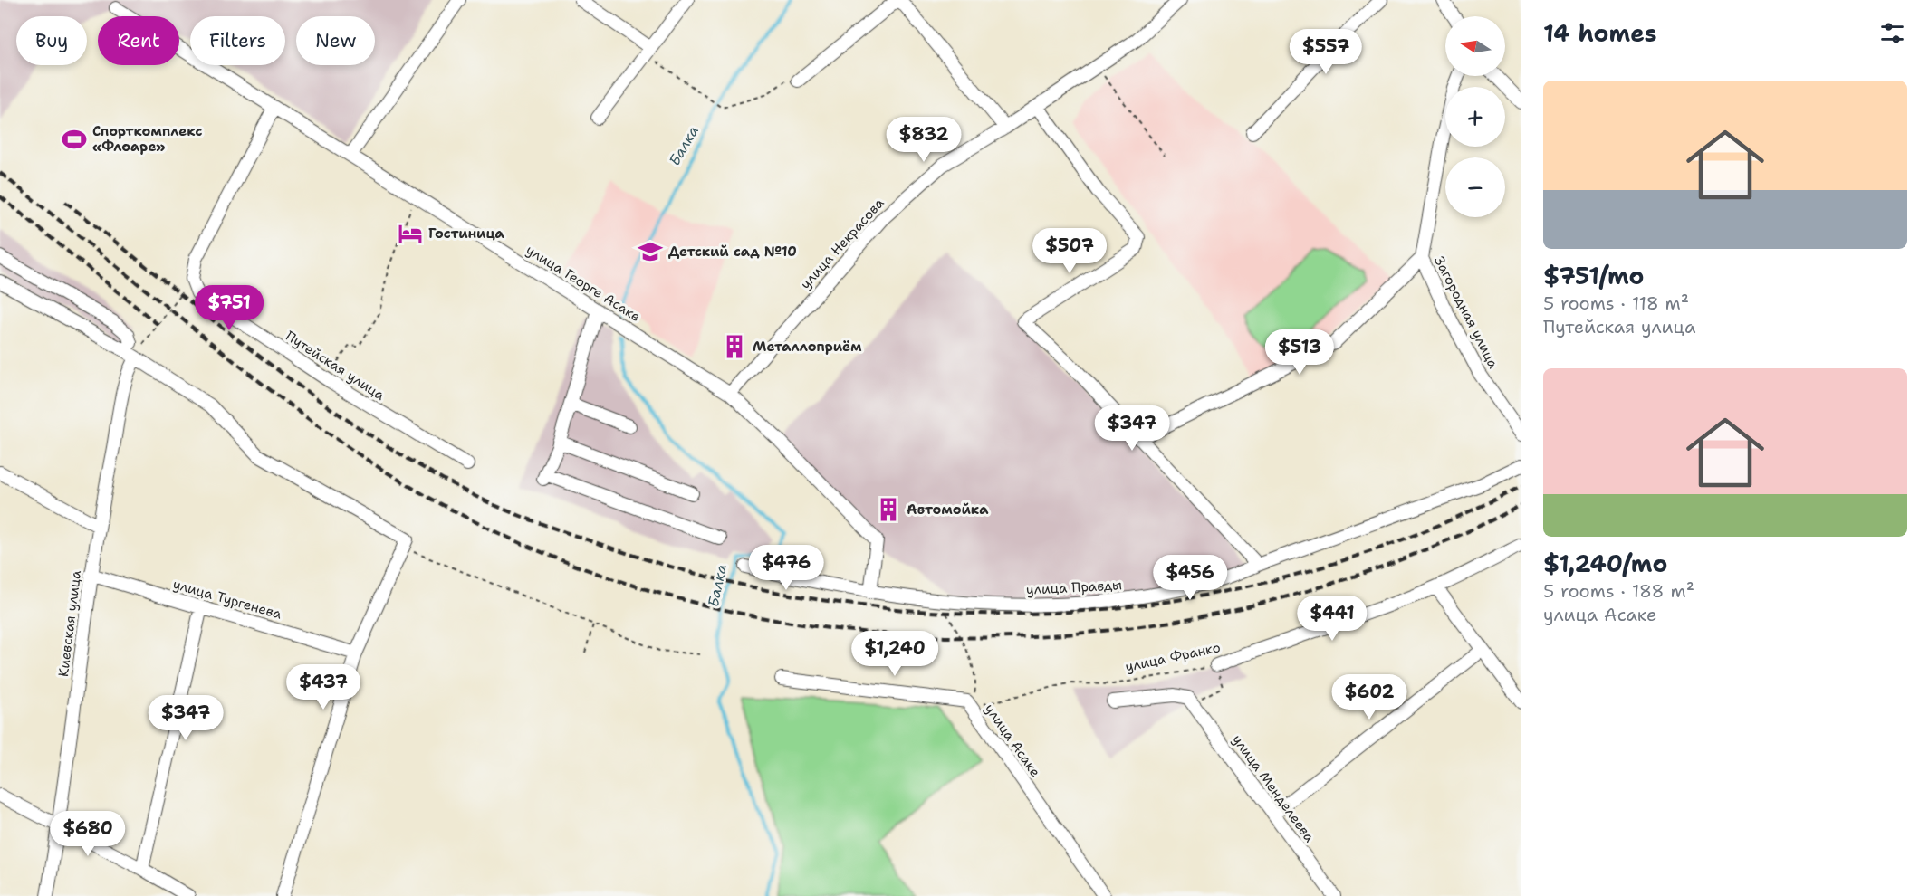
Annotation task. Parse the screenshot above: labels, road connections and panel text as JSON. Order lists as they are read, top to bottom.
{
  "streets": {
    "street": [
      "улица Некрасова",
      "улица Георге Асаке",
      "Загородная улица",
      "Путейская улица",
      "улица Правды",
      "улица Тургенева",
      "Киевская улица",
      "улица Франко",
      "улица Асаке",
      "улица Менделеева"
    ]
  },
  "crossings": [
    ["улица Некрасова", "улица Георге Асаке"],
    ["улица Георге Асаке", "улица Правды"],
    ["улица Тургенева", "Киевская улица"],
    ["улица Франко", "улица Асаке"]
  ],
  "water": ["Балка"],
  "places": {
    "sports": ["Спорткомплекс «Флоаре»"],
    "hotel": ["Гостиница"],
    "school or university": ["Детский сад №10"],
    "building": ["Металлоприём", "Автомойка"]
  },
  "north": "left",
  "page": {
    "heading": "14 homes",
    "map_buttons": ["+", "−"],
    "chip": [
      "Buy",
      "Rent",
      "Filters",
      "New"
    ],
    "price": [
      "$557",
      "$832",
      "$507",
      "$751",
      "$513",
      "$347",
      "$476",
      "$456",
      "$441",
      "$1,240",
      "$437",
      "$602",
      "$347",
      "$680"
    ],
    "list": [
      {
        "name": "$751/mo",
        "note": "5 rooms · 118 m² · Путейская улица"
      },
      {
        "name": "$1,240/mo",
        "note": "5 rooms · 188 m² · улица Асаке"
      }
    ]
  }
}
